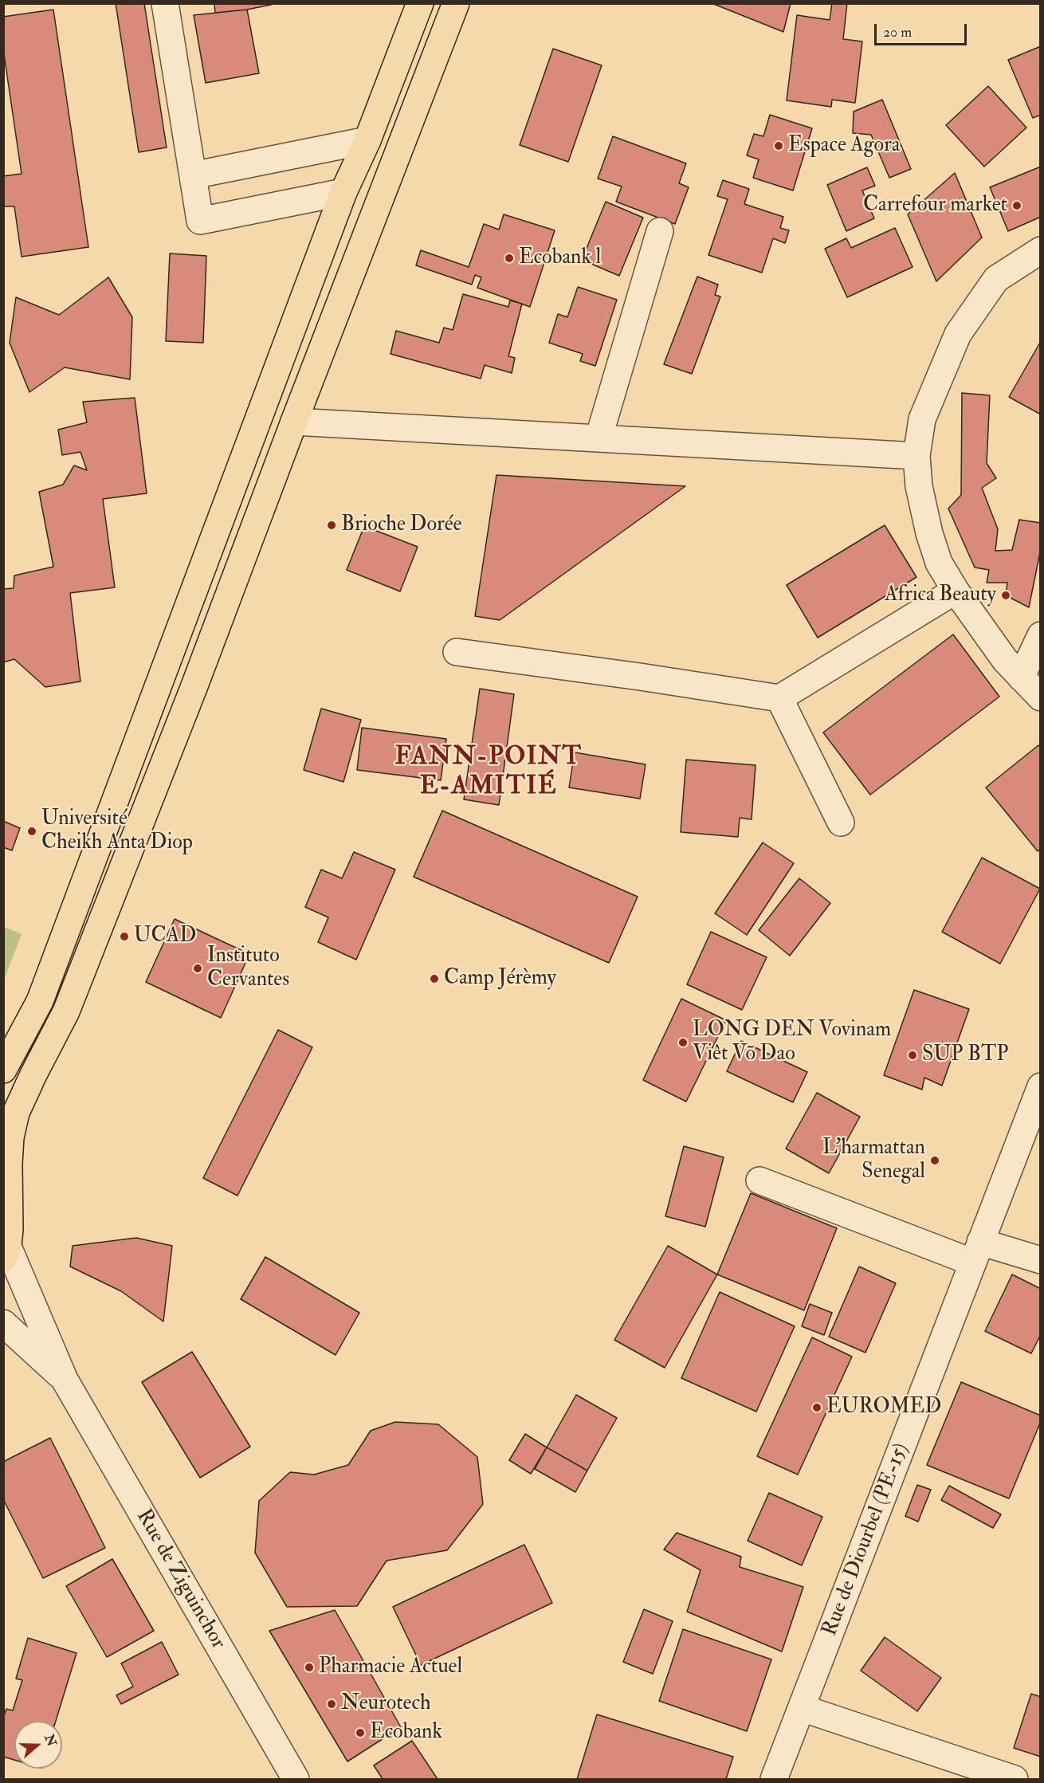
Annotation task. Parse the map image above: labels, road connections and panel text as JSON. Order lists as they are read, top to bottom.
{
  "streets": {
    "street": ["Rue de Diourbel (PE-15)", "Rue de Ziguinchor"]
  },
  "districts": ["FANN-POINT E-AMITIÉ"],
  "places": [
    "Espace Agora",
    "Carrefour market",
    "Ecobank l",
    "Brioche Dorée",
    "Africa Beauty",
    "Université Cheikh Anta Diop",
    "UCAD",
    "Instituto Cervantes",
    "Camp Jérèmy",
    "LONG DEN Vovinam Viêt Võ Dao",
    "SUP BTP",
    "L'harmattan Senegal",
    "EUROMED",
    "Pharmacie Actuel",
    "Neurotech",
    "Ecobank"
  ],
  "scale_bar": "20 m",
  "north": "right"
}
